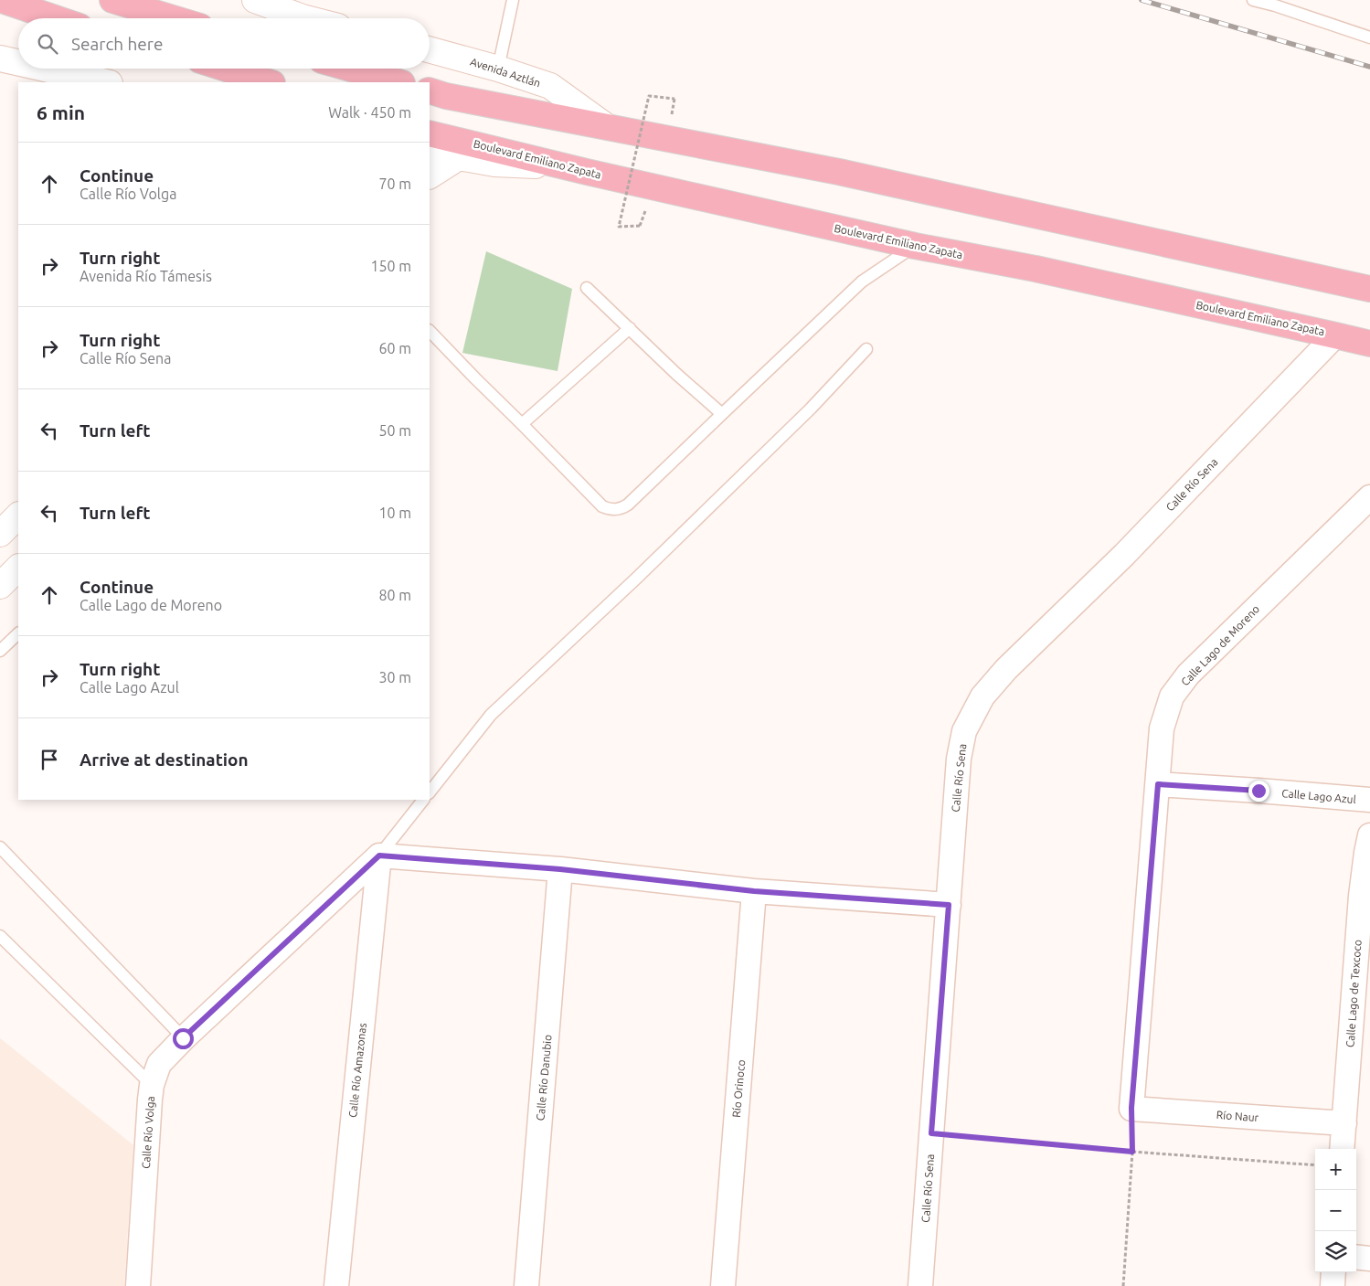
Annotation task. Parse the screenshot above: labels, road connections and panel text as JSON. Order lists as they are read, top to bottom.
{
  "streets": {
    "main road": ["Avenida Aztlán", "Boulevard Emiliano Zapata"],
    "street": [
      "Calle Río Sena",
      "Calle Lago de Moreno",
      "Calle Lago Azul",
      "Calle Lago de Texcoco",
      "Calle Río Amazonas",
      "Calle Río Danubio",
      "Río Orinoco",
      "Río Naur",
      "Calle Río Volga"
    ]
  },
  "crossings": [
    ["Boulevard Emiliano Zapata", "Calle Río Sena"],
    ["Calle Lago de Moreno", "Calle Lago Azul"],
    ["Calle Lago de Moreno", "Río Naur"],
    ["Calle Lago de Texcoco", "Río Naur"],
    ["Calle Río Amazonas", "Calle Río Volga"]
  ],
  "page": {
    "search": "Search here",
    "heading": ["6 min", "Walk · 450 m"],
    "list": [
      ["Continue", "Calle Río Volga", "70 m"],
      ["Turn right", "Avenida Río Támesis", "150 m"],
      ["Turn right", "Calle Río Sena", "60 m"],
      ["Turn left", "50 m"],
      ["Turn left", "10 m"],
      ["Continue", "Calle Lago de Moreno", "80 m"],
      ["Turn right", "Calle Lago Azul", "30 m"],
      "Arrive at destination"
    ],
    "map_buttons": ["+", "−"]
  }
}
